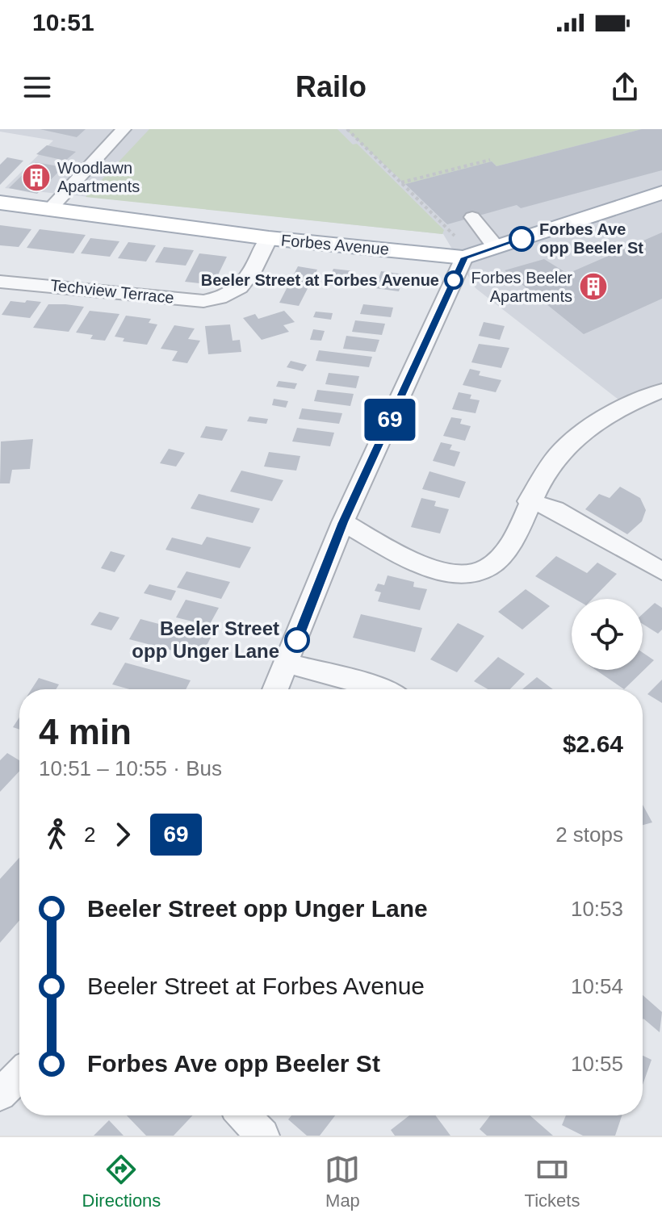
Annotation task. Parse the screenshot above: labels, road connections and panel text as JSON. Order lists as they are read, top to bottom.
{
  "streets": {
    "main road": ["Forbes Avenue"],
    "street": ["Techview Terrace"]
  },
  "crossings": [
    ["Forbes Avenue", "Techview Terrace"]
  ],
  "places": {
    "building": ["Woodlawn Apartments", "Forbes Beeler Apartments"],
    "other": ["Forbes Ave opp Beeler St", "Beeler Street at Forbes Avenue", "Beeler Street opp Unger Lane"]
  },
  "lines": ["bus line 69"],
  "page": {
    "status": "10:51",
    "header": "Railo",
    "on_map": "69",
    "heading": ["4 min", "10:51 – 10:55 · Bus", "$2.64"],
    "legs": ["2", "69", "2 stops"],
    "list": [
      {
        "name": "Beeler Street opp Unger Lane",
        "value": "10:53"
      },
      {
        "name": "Beeler Street at Forbes Avenue",
        "value": "10:54"
      },
      {
        "name": "Forbes Ave opp Beeler St",
        "value": "10:55"
      }
    ],
    "tabs": ["Directions", "Map", "Tickets"]
  }
}
